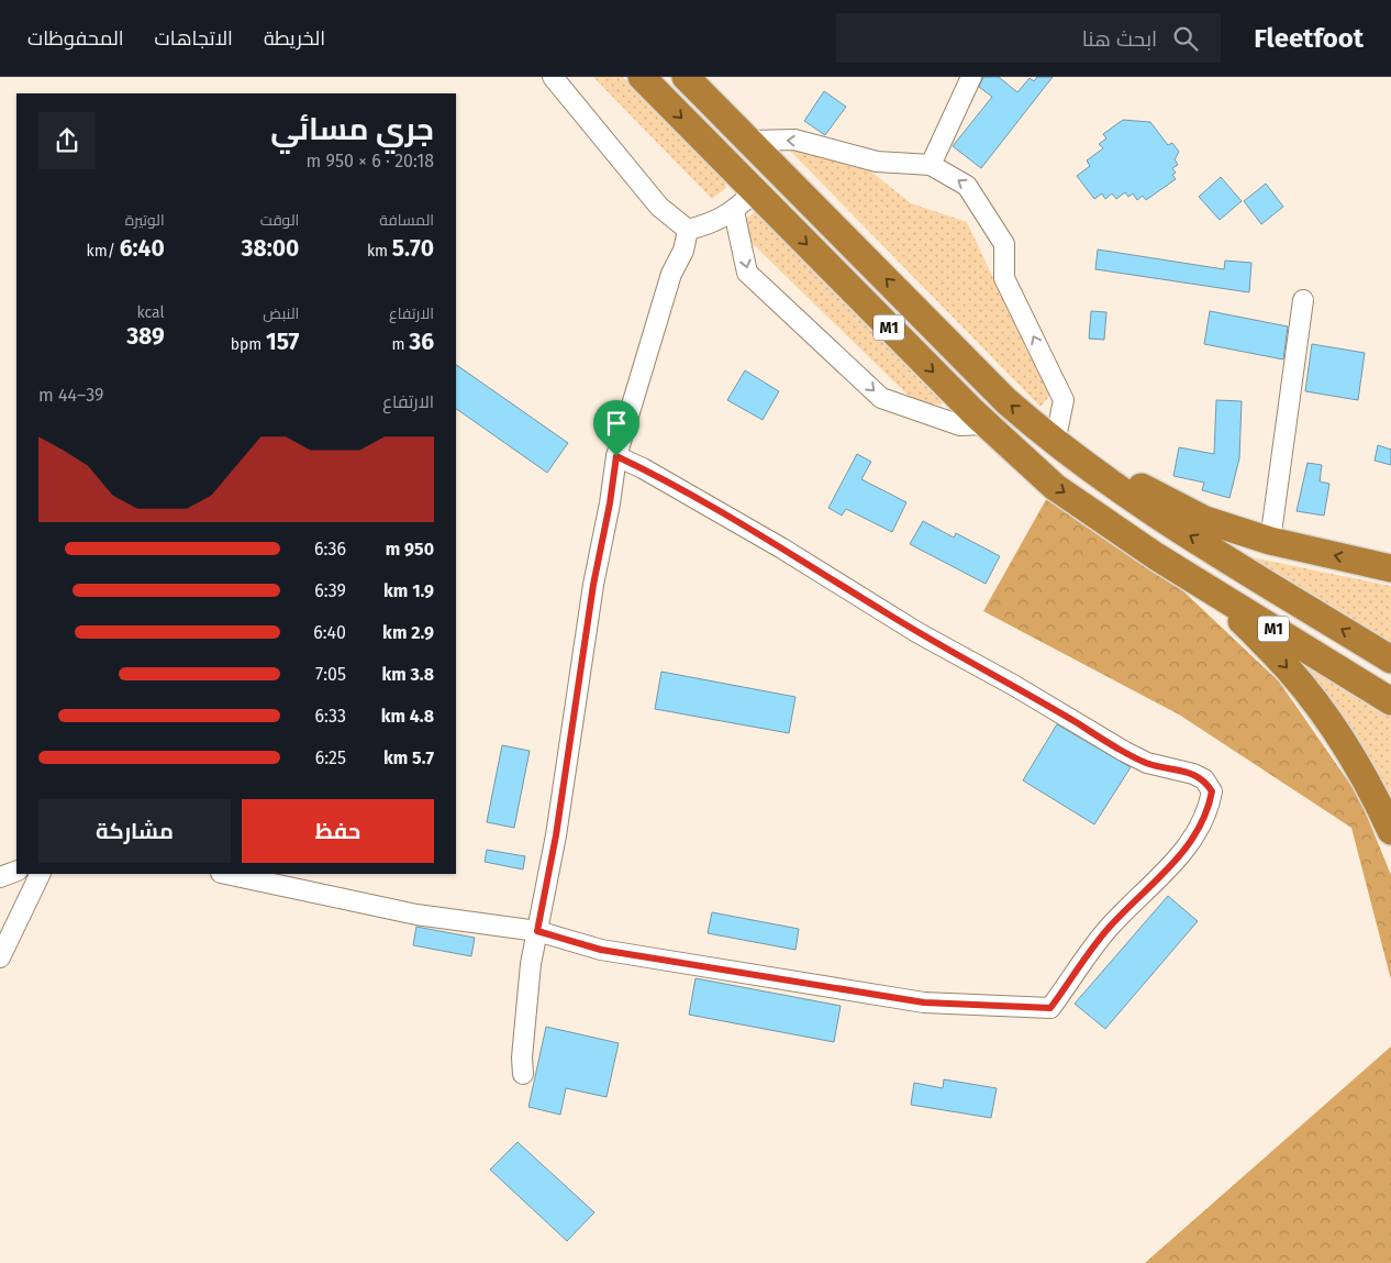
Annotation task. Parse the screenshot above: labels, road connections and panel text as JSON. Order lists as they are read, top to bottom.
{
  "streets": {
    "highway": ["M1"]
  },
  "page": {
    "header": "Fleetfoot",
    "search": "ابحث هنا",
    "nav": ["الخريطة", "الاتجاهات", "المحفوظات"],
    "heading": ["جري مسائي", "20:18 · 6 × 950 m"],
    "stats": [
      ["المسافة", "5.70 km"],
      ["الوقت", "38:00"],
      ["الوتيرة", "6:40 /km"],
      ["الارتفاع", "36 m"],
      ["النبض", "157 bpm"],
      ["kcal", "389"]
    ],
    "chart": ["الارتفاع", "39–44 m"],
    "list": [
      {
        "name": "950 m",
        "note": "6:36"
      },
      {
        "name": "1.9 km",
        "note": "6:39"
      },
      {
        "name": "2.9 km",
        "note": "6:40"
      },
      {
        "name": "3.8 km",
        "note": "7:05"
      },
      {
        "name": "4.8 km",
        "note": "6:33"
      },
      {
        "name": "5.7 km",
        "note": "6:25"
      }
    ],
    "buttons": ["حفظ", "مشاركة"]
  }
}
